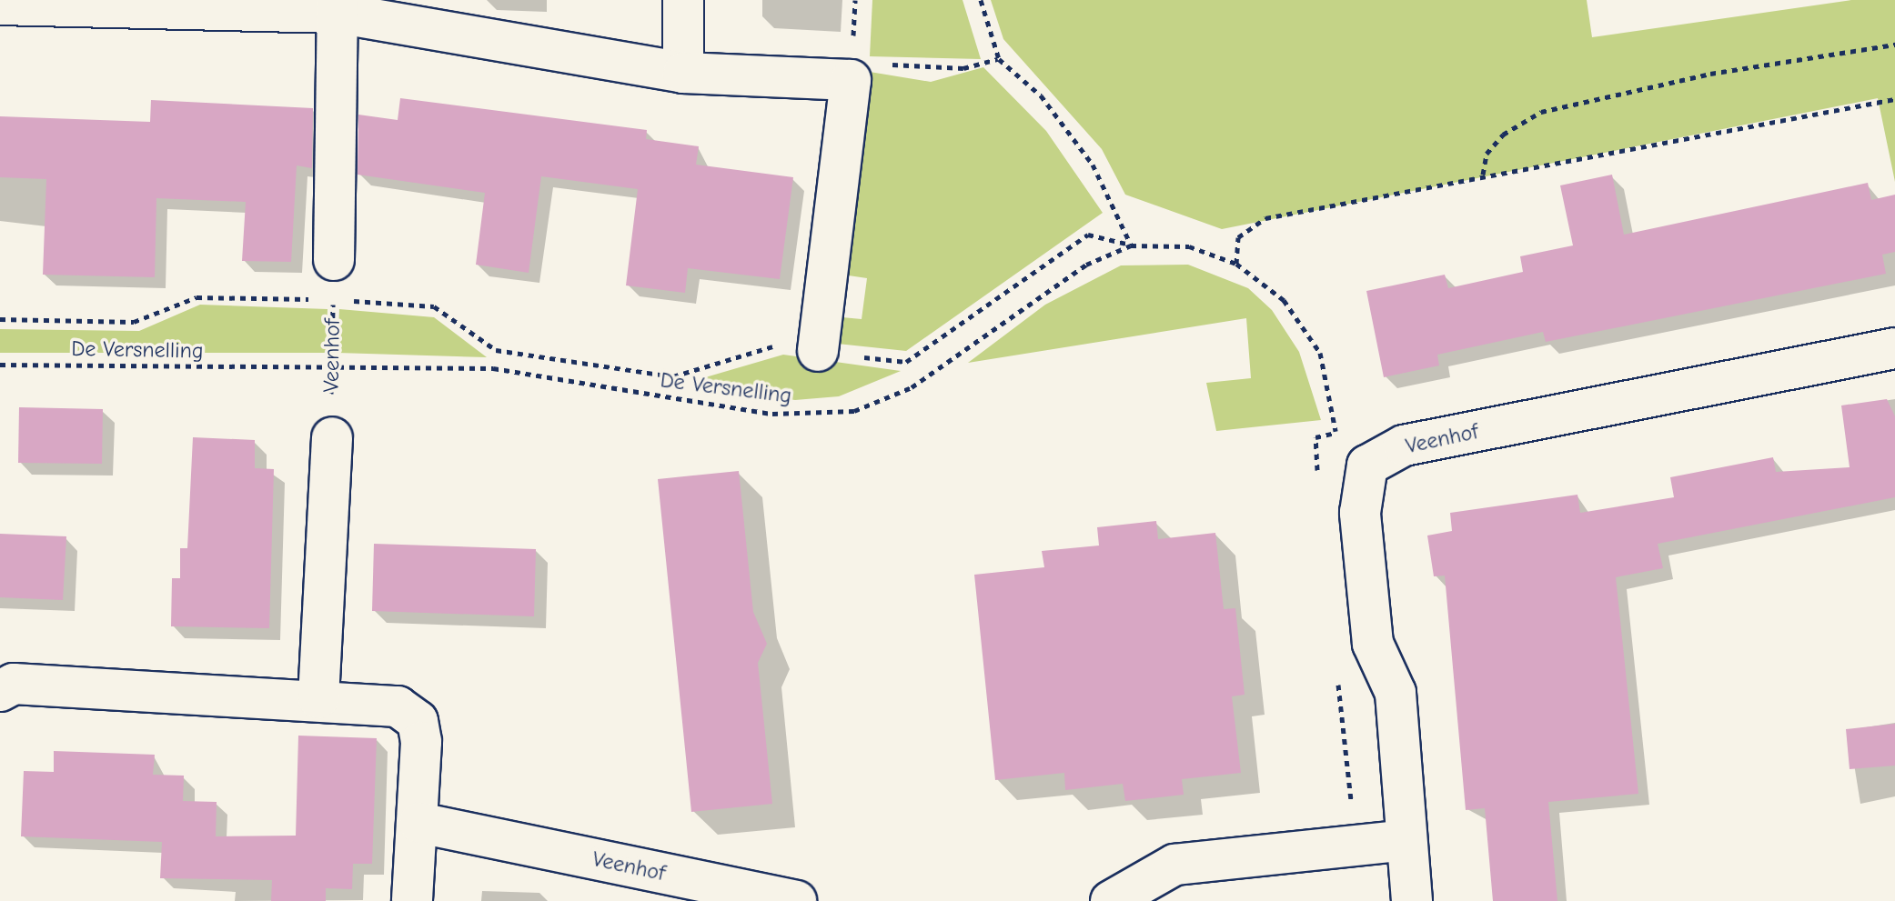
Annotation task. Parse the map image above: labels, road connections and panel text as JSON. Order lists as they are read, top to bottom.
{
  "streets": {
    "street": ["Veenhof"],
    "path": ["De Versnelling"]
  },
  "crossings": [
    ["De Versnelling", "Veenhof"]
  ]
}
